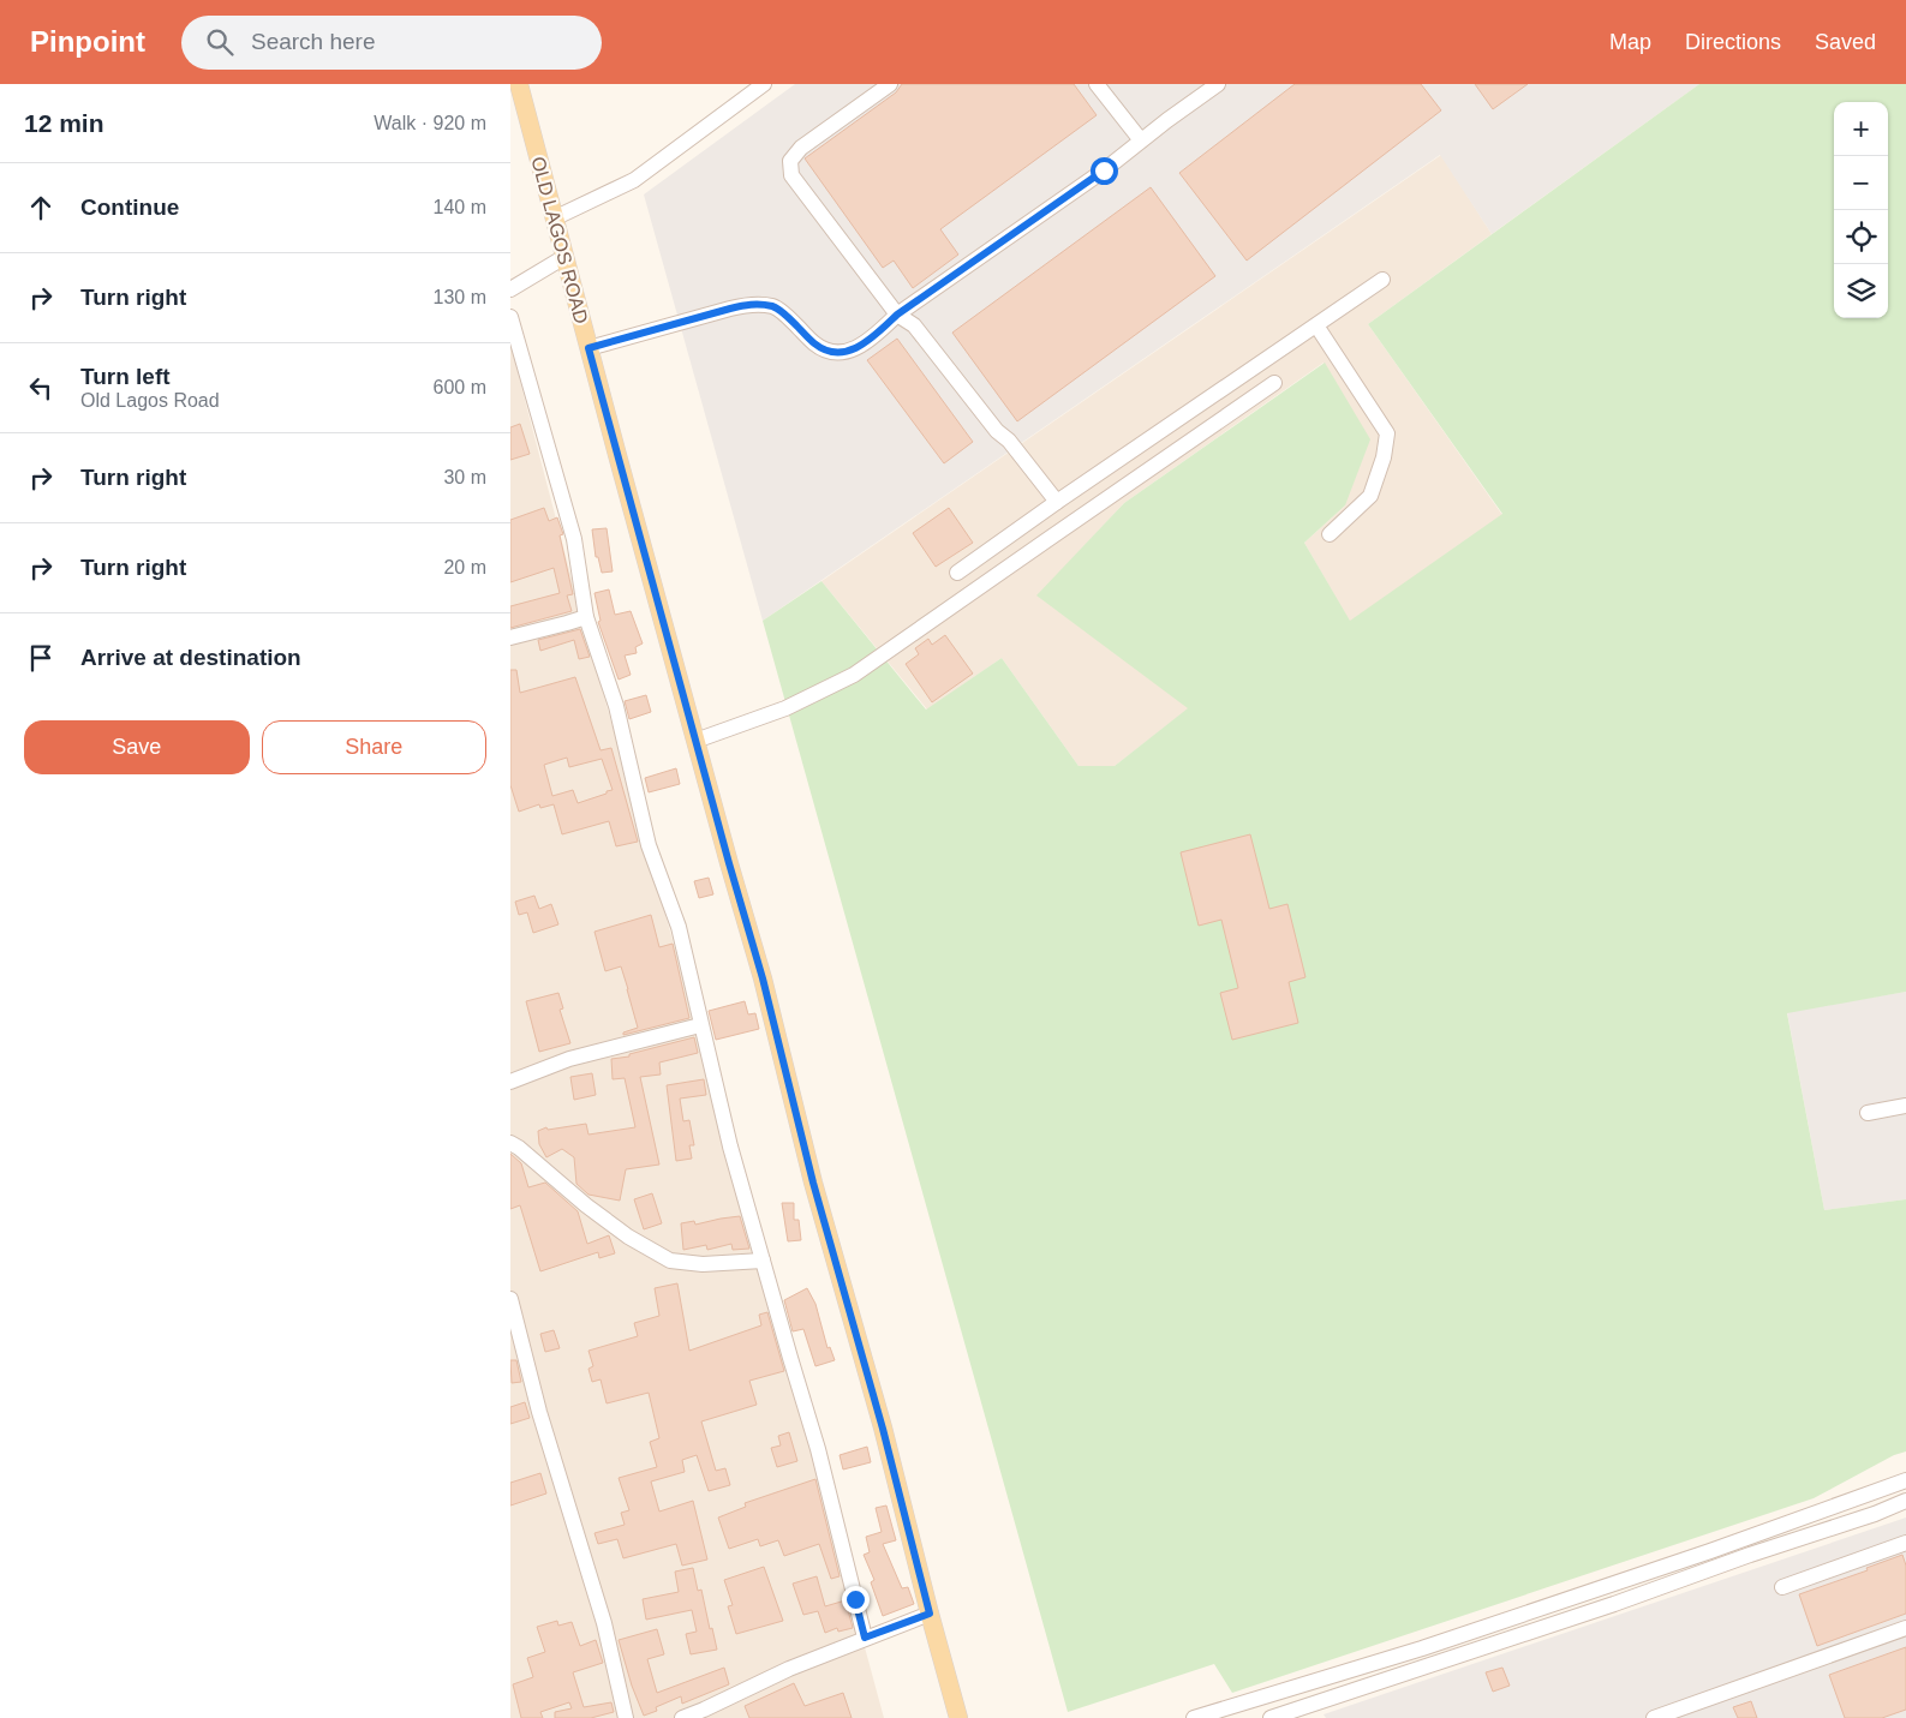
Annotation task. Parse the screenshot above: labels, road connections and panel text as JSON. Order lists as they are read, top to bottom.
{
  "streets": {
    "main road": ["OLD LAGOS ROAD"]
  },
  "page": {
    "header": "Pinpoint",
    "search": "Search here",
    "nav": ["Map", "Directions", "Saved"],
    "heading": ["12 min", "Walk · 920 m"],
    "map_buttons": ["+", "−"],
    "list": [
      ["Continue", "140 m"],
      ["Turn right", "130 m"],
      ["Turn left", "Old Lagos Road", "600 m"],
      ["Turn right", "30 m"],
      ["Turn right", "20 m"],
      "Arrive at destination"
    ],
    "buttons": ["Save", "Share"]
  }
}
